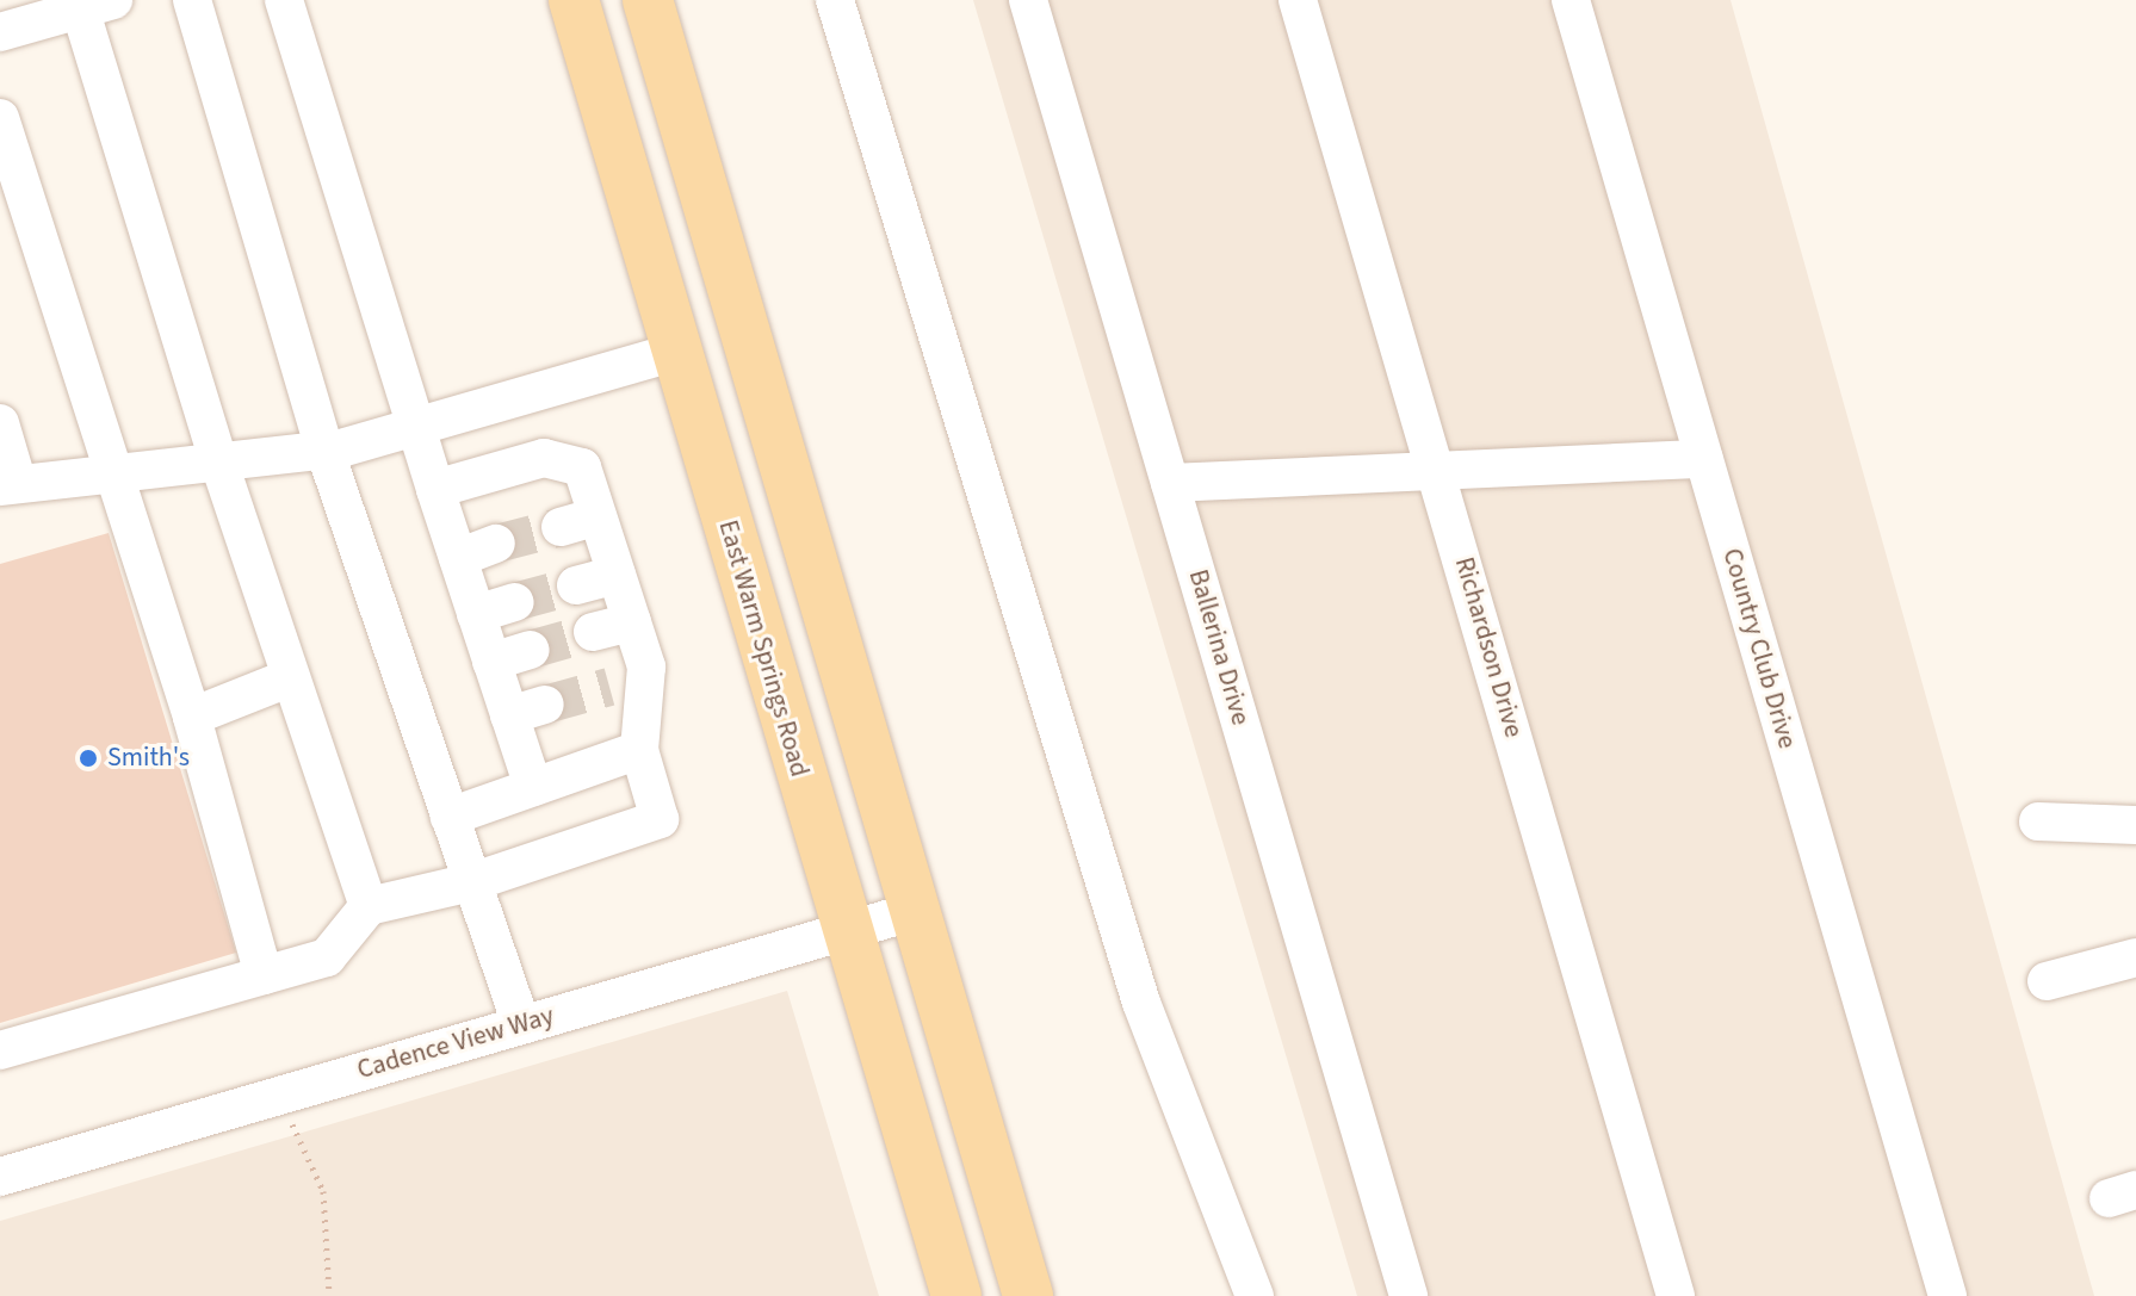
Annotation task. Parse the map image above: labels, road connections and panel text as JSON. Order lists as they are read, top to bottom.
{
  "streets": {
    "main road": ["East Warm Springs Road"],
    "street": [
      "Ballerina Drive",
      "Richardson Drive",
      "Country Club Drive",
      "Cadence View Way"
    ]
  },
  "crossings": [
    ["East Warm Springs Road", "Cadence View Way"]
  ],
  "places": ["Smith's"]
}
